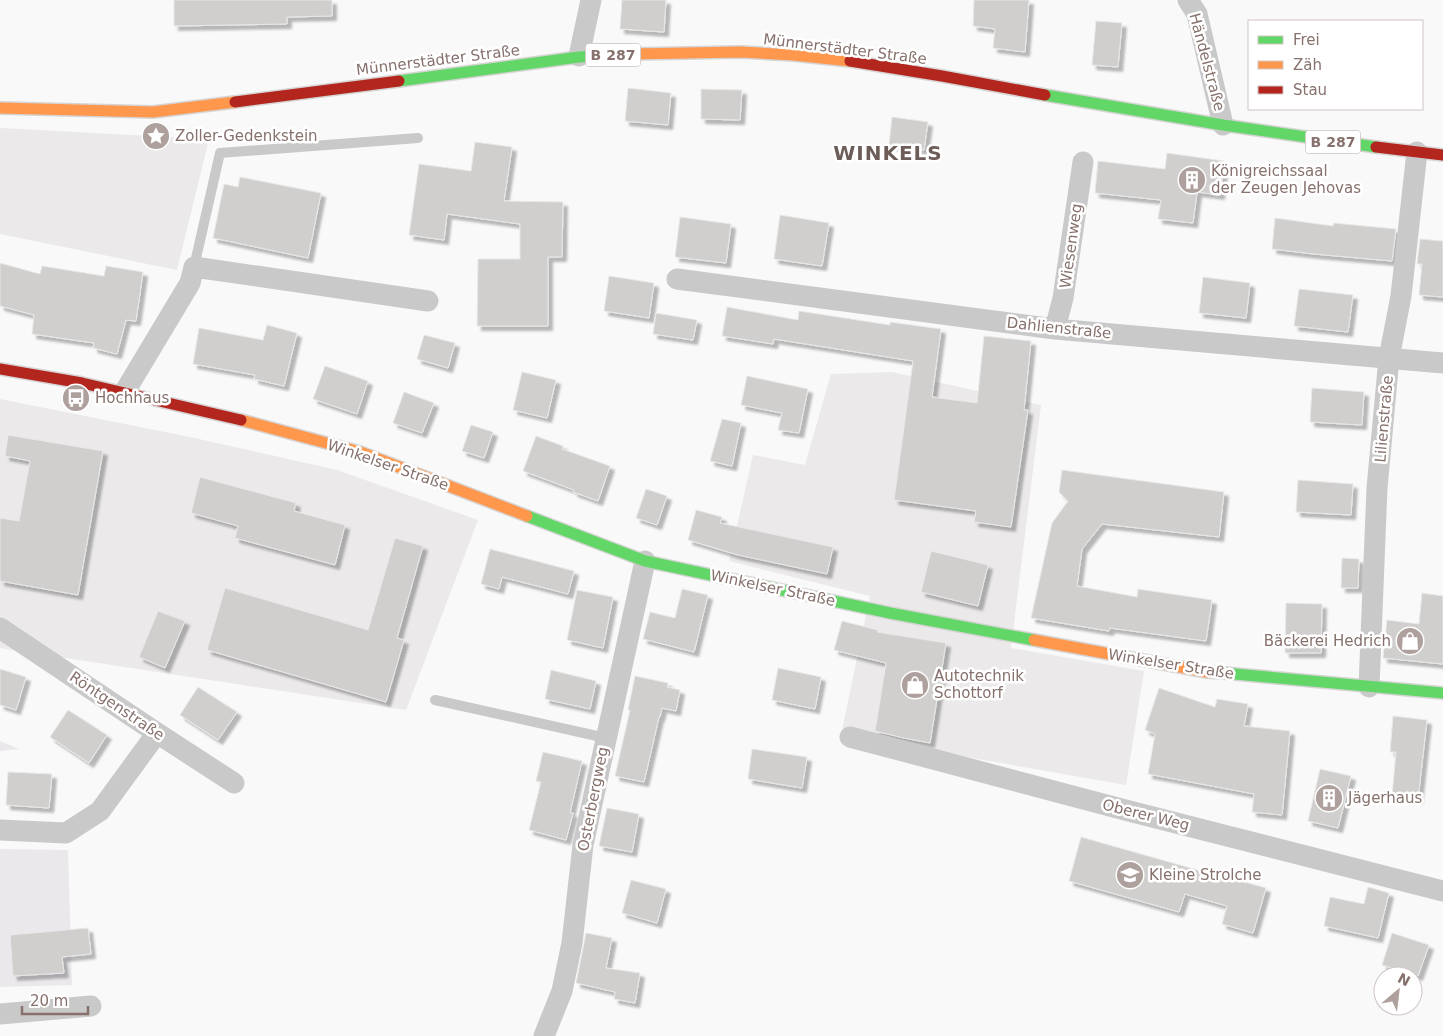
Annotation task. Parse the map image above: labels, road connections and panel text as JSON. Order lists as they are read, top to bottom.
{
  "streets": {
    "street": [
      "Münnerstädter Straße",
      "B 287",
      "Händelstraße",
      "Wiesenweg",
      "Dahlienstraße",
      "Lilienstraße",
      "Winkelser Straße",
      "Röntgenstraße",
      "Osterbergweg",
      "Oberer Weg"
    ]
  },
  "crossings": [
    ["Münnerstädter Straße", "Händelstraße"],
    ["Münnerstädter Straße", "Lilienstraße"],
    ["Wiesenweg", "Dahlienstraße"],
    ["Dahlienstraße", "Lilienstraße"],
    ["Lilienstraße", "Winkelser Straße"],
    ["Winkelser Straße", "Osterbergweg"]
  ],
  "districts": ["WINKELS"],
  "places": {
    "place": ["Zoller-Gedenkstein"],
    "building": ["Königreichssaal der Zeugen Jehovas", "Jägerhaus"],
    "bus stop": ["Hochhaus"],
    "shop": ["Bäckerei Hedrich", "Autotechnik Schottorf"],
    "school or university": ["Kleine Strolche"]
  },
  "legend": ["Frei", "Zäh", "Stau"],
  "scale_bar": "20 m",
  "north": "top right"
}
